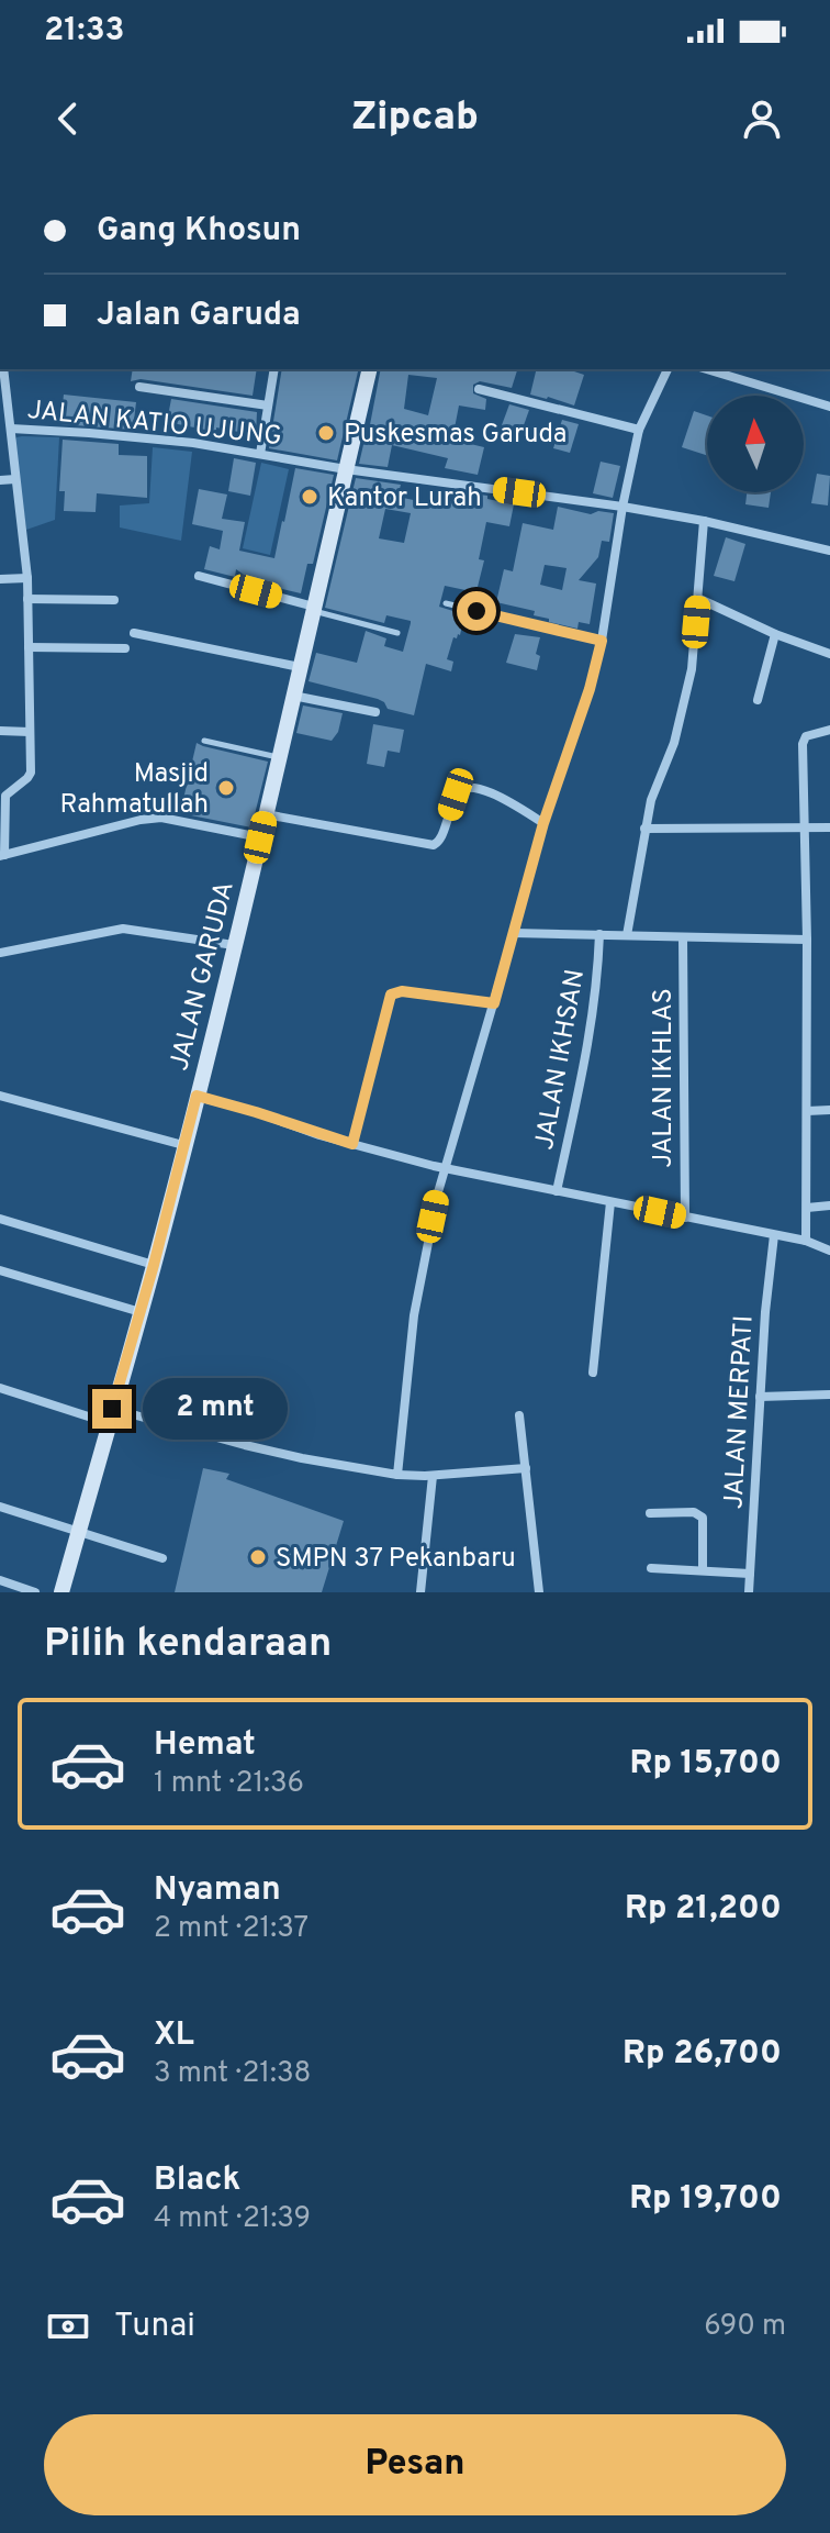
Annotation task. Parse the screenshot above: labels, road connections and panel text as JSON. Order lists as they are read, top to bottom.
{
  "streets": {
    "street": [
      "JALAN KATIO UJUNG",
      "JALAN GARUDA",
      "JALAN IKHSAN",
      "JALAN IKHLAS",
      "JALAN MERPATI"
    ]
  },
  "crossings": [
    ["JALAN KATIO UJUNG", "JALAN GARUDA"]
  ],
  "places": [
    "Puskesmas Garuda",
    "Kantor Lurah",
    "Masjid Rahmatullah",
    "SMPN 37 Pekanbaru"
  ],
  "north": "top",
  "page": {
    "status": "21:33",
    "header": "Zipcab",
    "banner": ["Gang Khosun", "Jalan Garuda"],
    "bubble": "2 mnt",
    "heading": "Pilih kendaraan",
    "list": [
      {
        "name": "Hemat",
        "note": "1 mnt · 21:36",
        "value": "Rp 15,700"
      },
      {
        "name": "Nyaman",
        "note": "2 mnt · 21:37",
        "value": "Rp 21,200"
      },
      {
        "name": "XL",
        "note": "3 mnt · 21:38",
        "value": "Rp 26,700"
      },
      {
        "name": "Black",
        "note": "4 mnt · 21:39",
        "value": "Rp 19,700"
      }
    ],
    "pay": ["Tunai", "690 m"],
    "buttons": "Pesan"
  }
}
